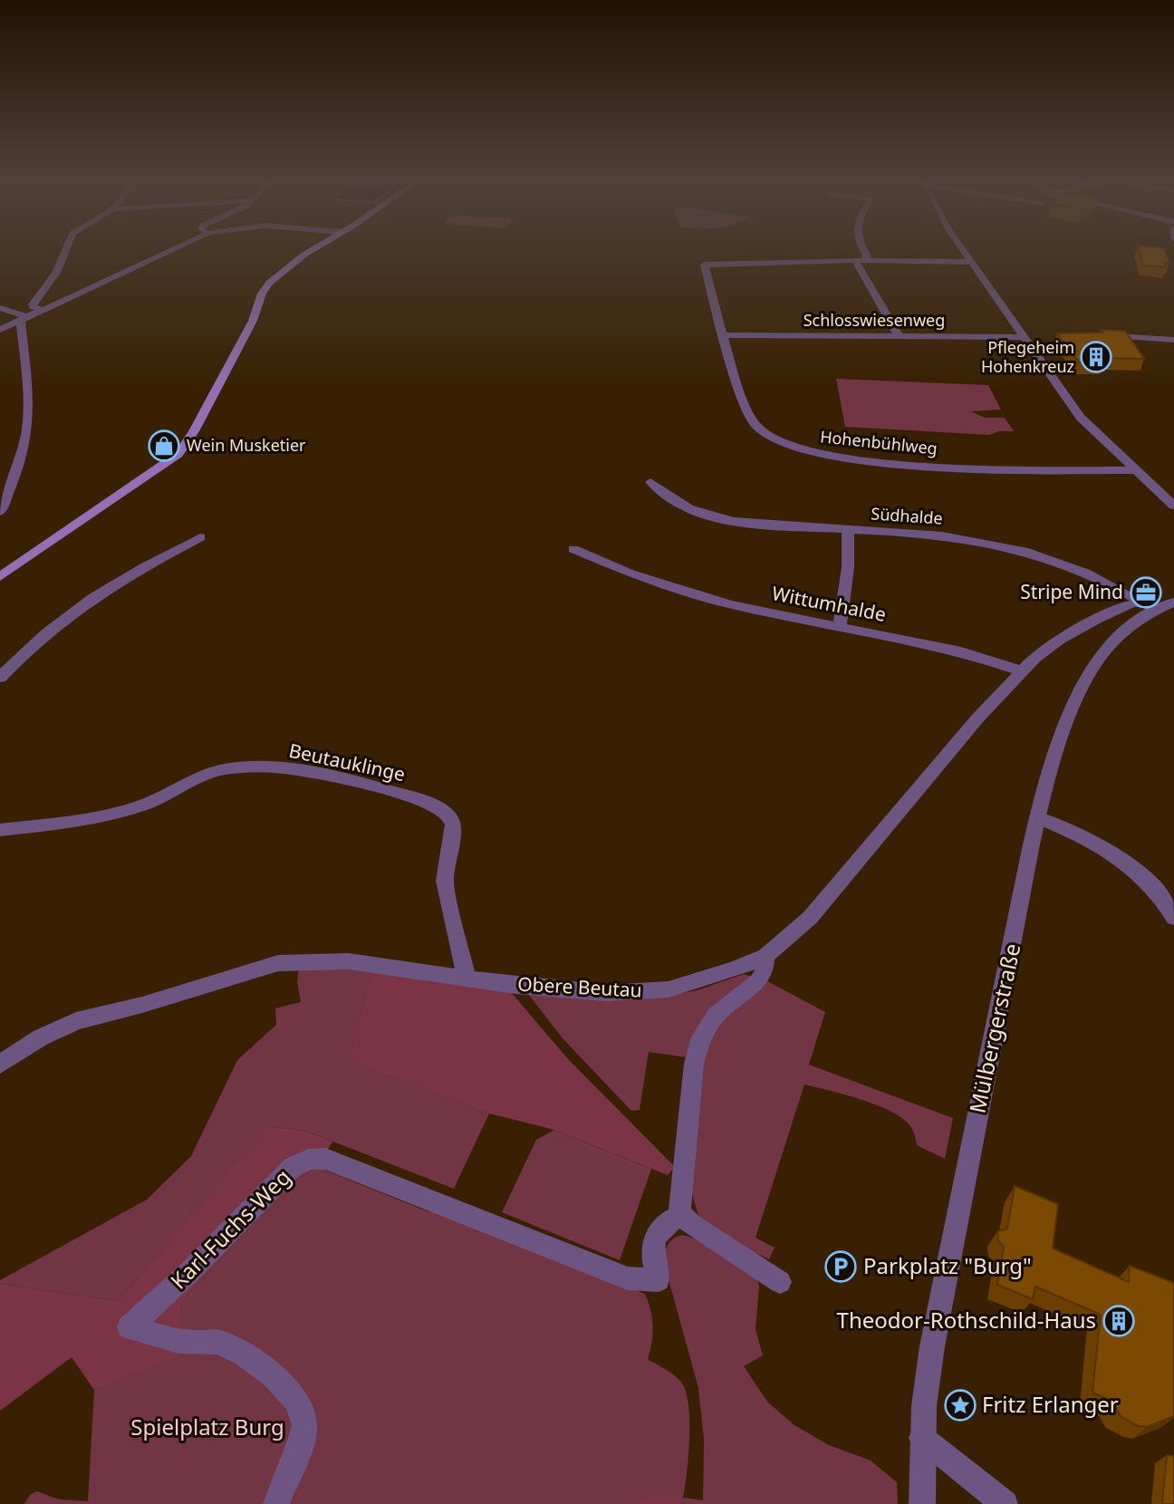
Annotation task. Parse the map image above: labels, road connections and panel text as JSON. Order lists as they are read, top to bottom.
{
  "streets": {
    "street": [
      "Schlosswiesenweg",
      "Hohenbühlweg",
      "Südhalde",
      "Wittumhalde",
      "Beutauklinge",
      "Obere Beutau",
      "Mülbergerstraße",
      "Karl-Fuchs-Weg"
    ]
  },
  "crossings": [
    ["Schlosswiesenweg", "Hohenbühlweg"],
    ["Südhalde", "Obere Beutau"],
    ["Südhalde", "Mülbergerstraße"],
    ["Wittumhalde", "Obere Beutau"],
    ["Beutauklinge", "Obere Beutau"]
  ],
  "parks": ["Spielplatz Burg"],
  "places": {
    "building": ["Pflegeheim Hohenkreuz", "Theodor-Rothschild-Haus"],
    "shop": ["Wein Musketier"],
    "office": ["Stripe Mind"],
    "parking": ["Parkplatz \"Burg\""],
    "place": ["Fritz Erlanger"]
  }
}
